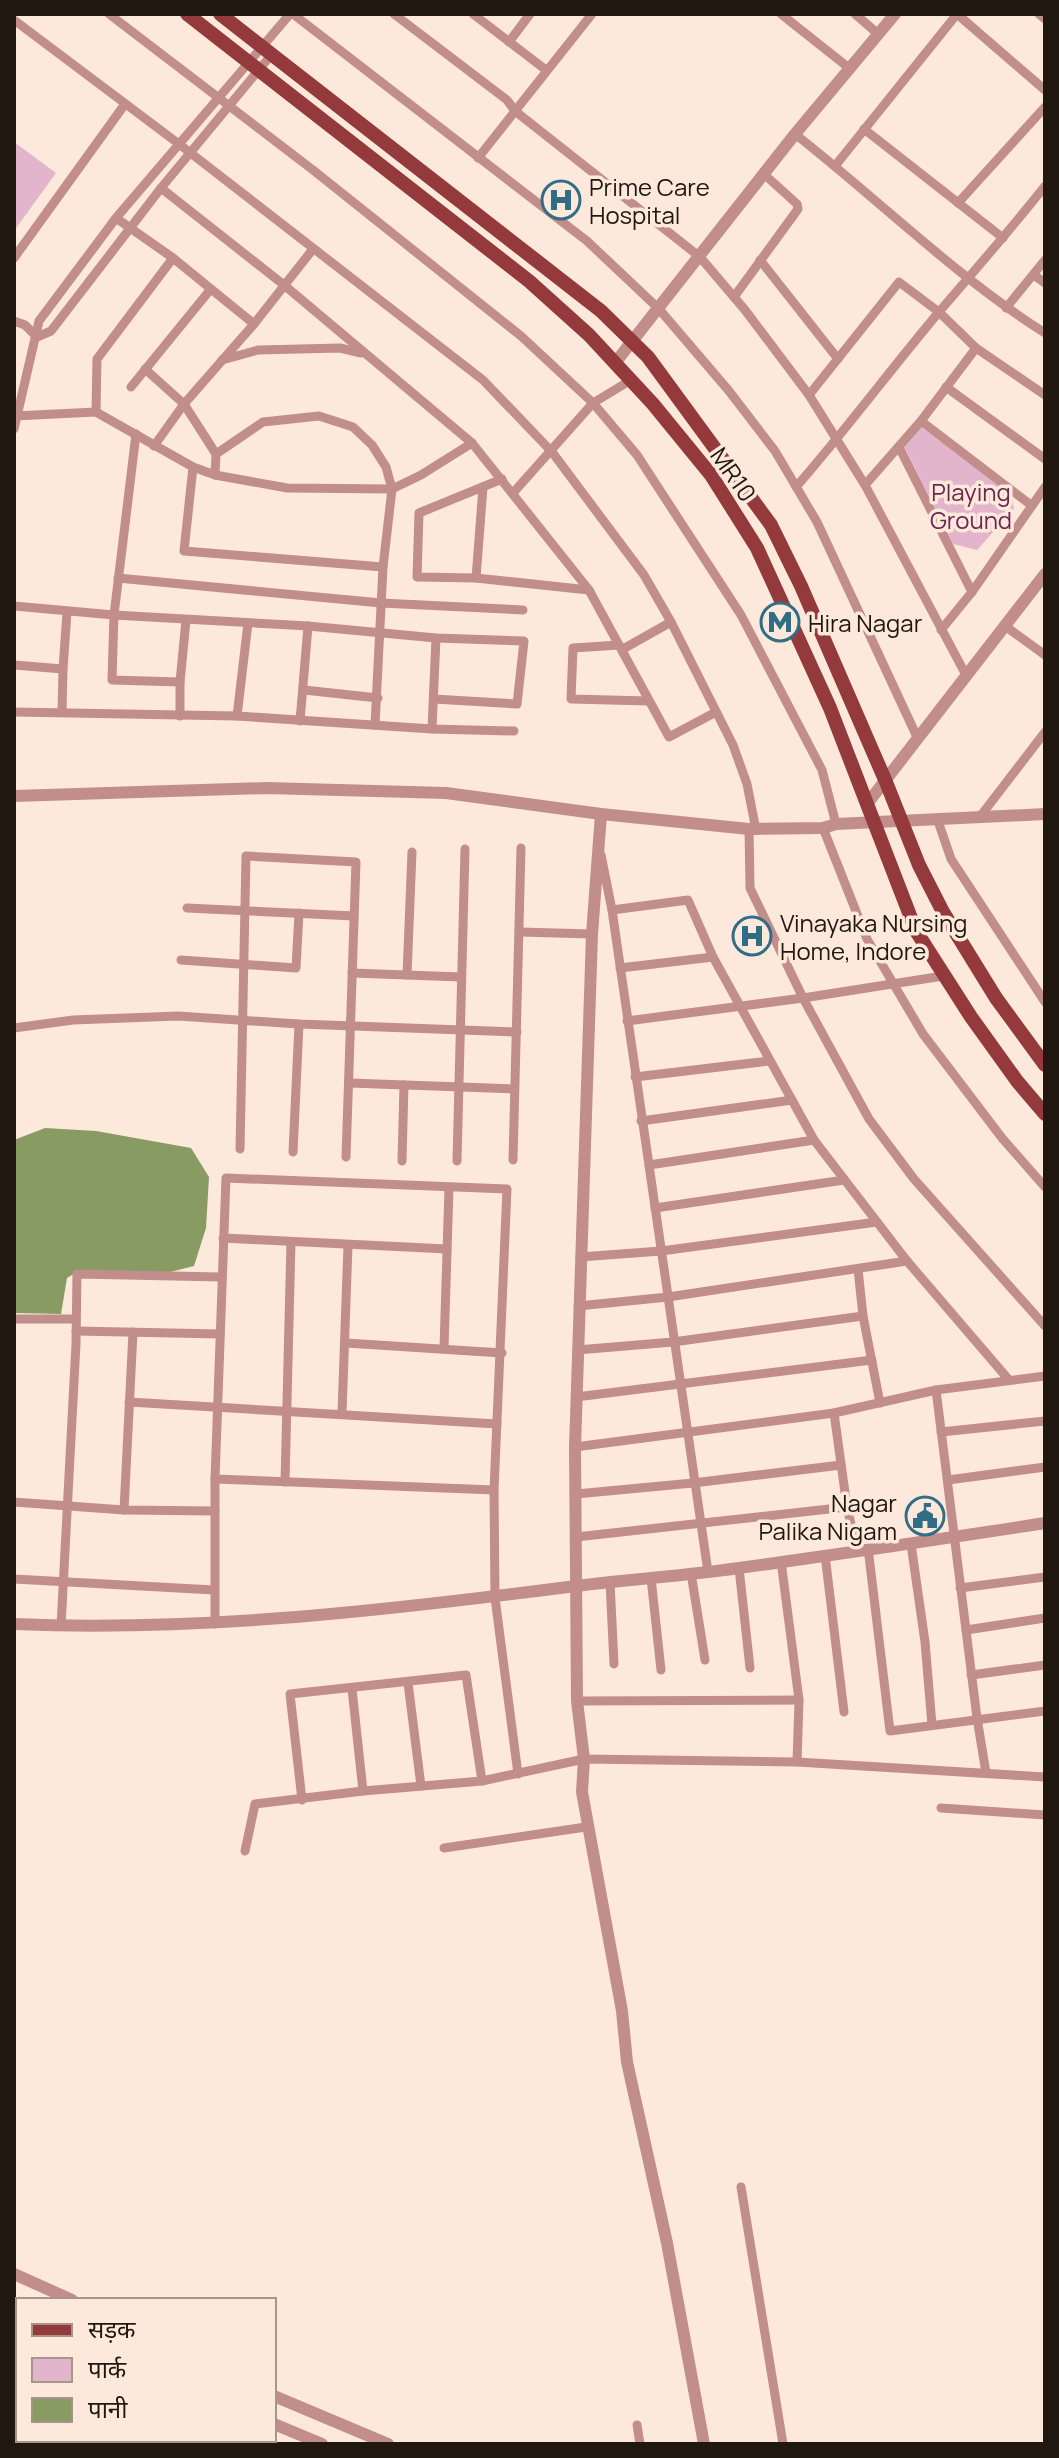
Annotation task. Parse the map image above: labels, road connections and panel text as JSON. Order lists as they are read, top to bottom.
{
  "streets": {
    "main road": ["MR10"]
  },
  "parks": ["Playing Ground"],
  "places": {
    "hospital": ["Prime Care Hospital", "Vinayaka Nursing Home, Indore"],
    "metro station": ["Hira Nagar"],
    "public building": ["Nagar Palika Nigam"]
  },
  "legend": ["सड़क", "पार्क", "पानी"]
}
